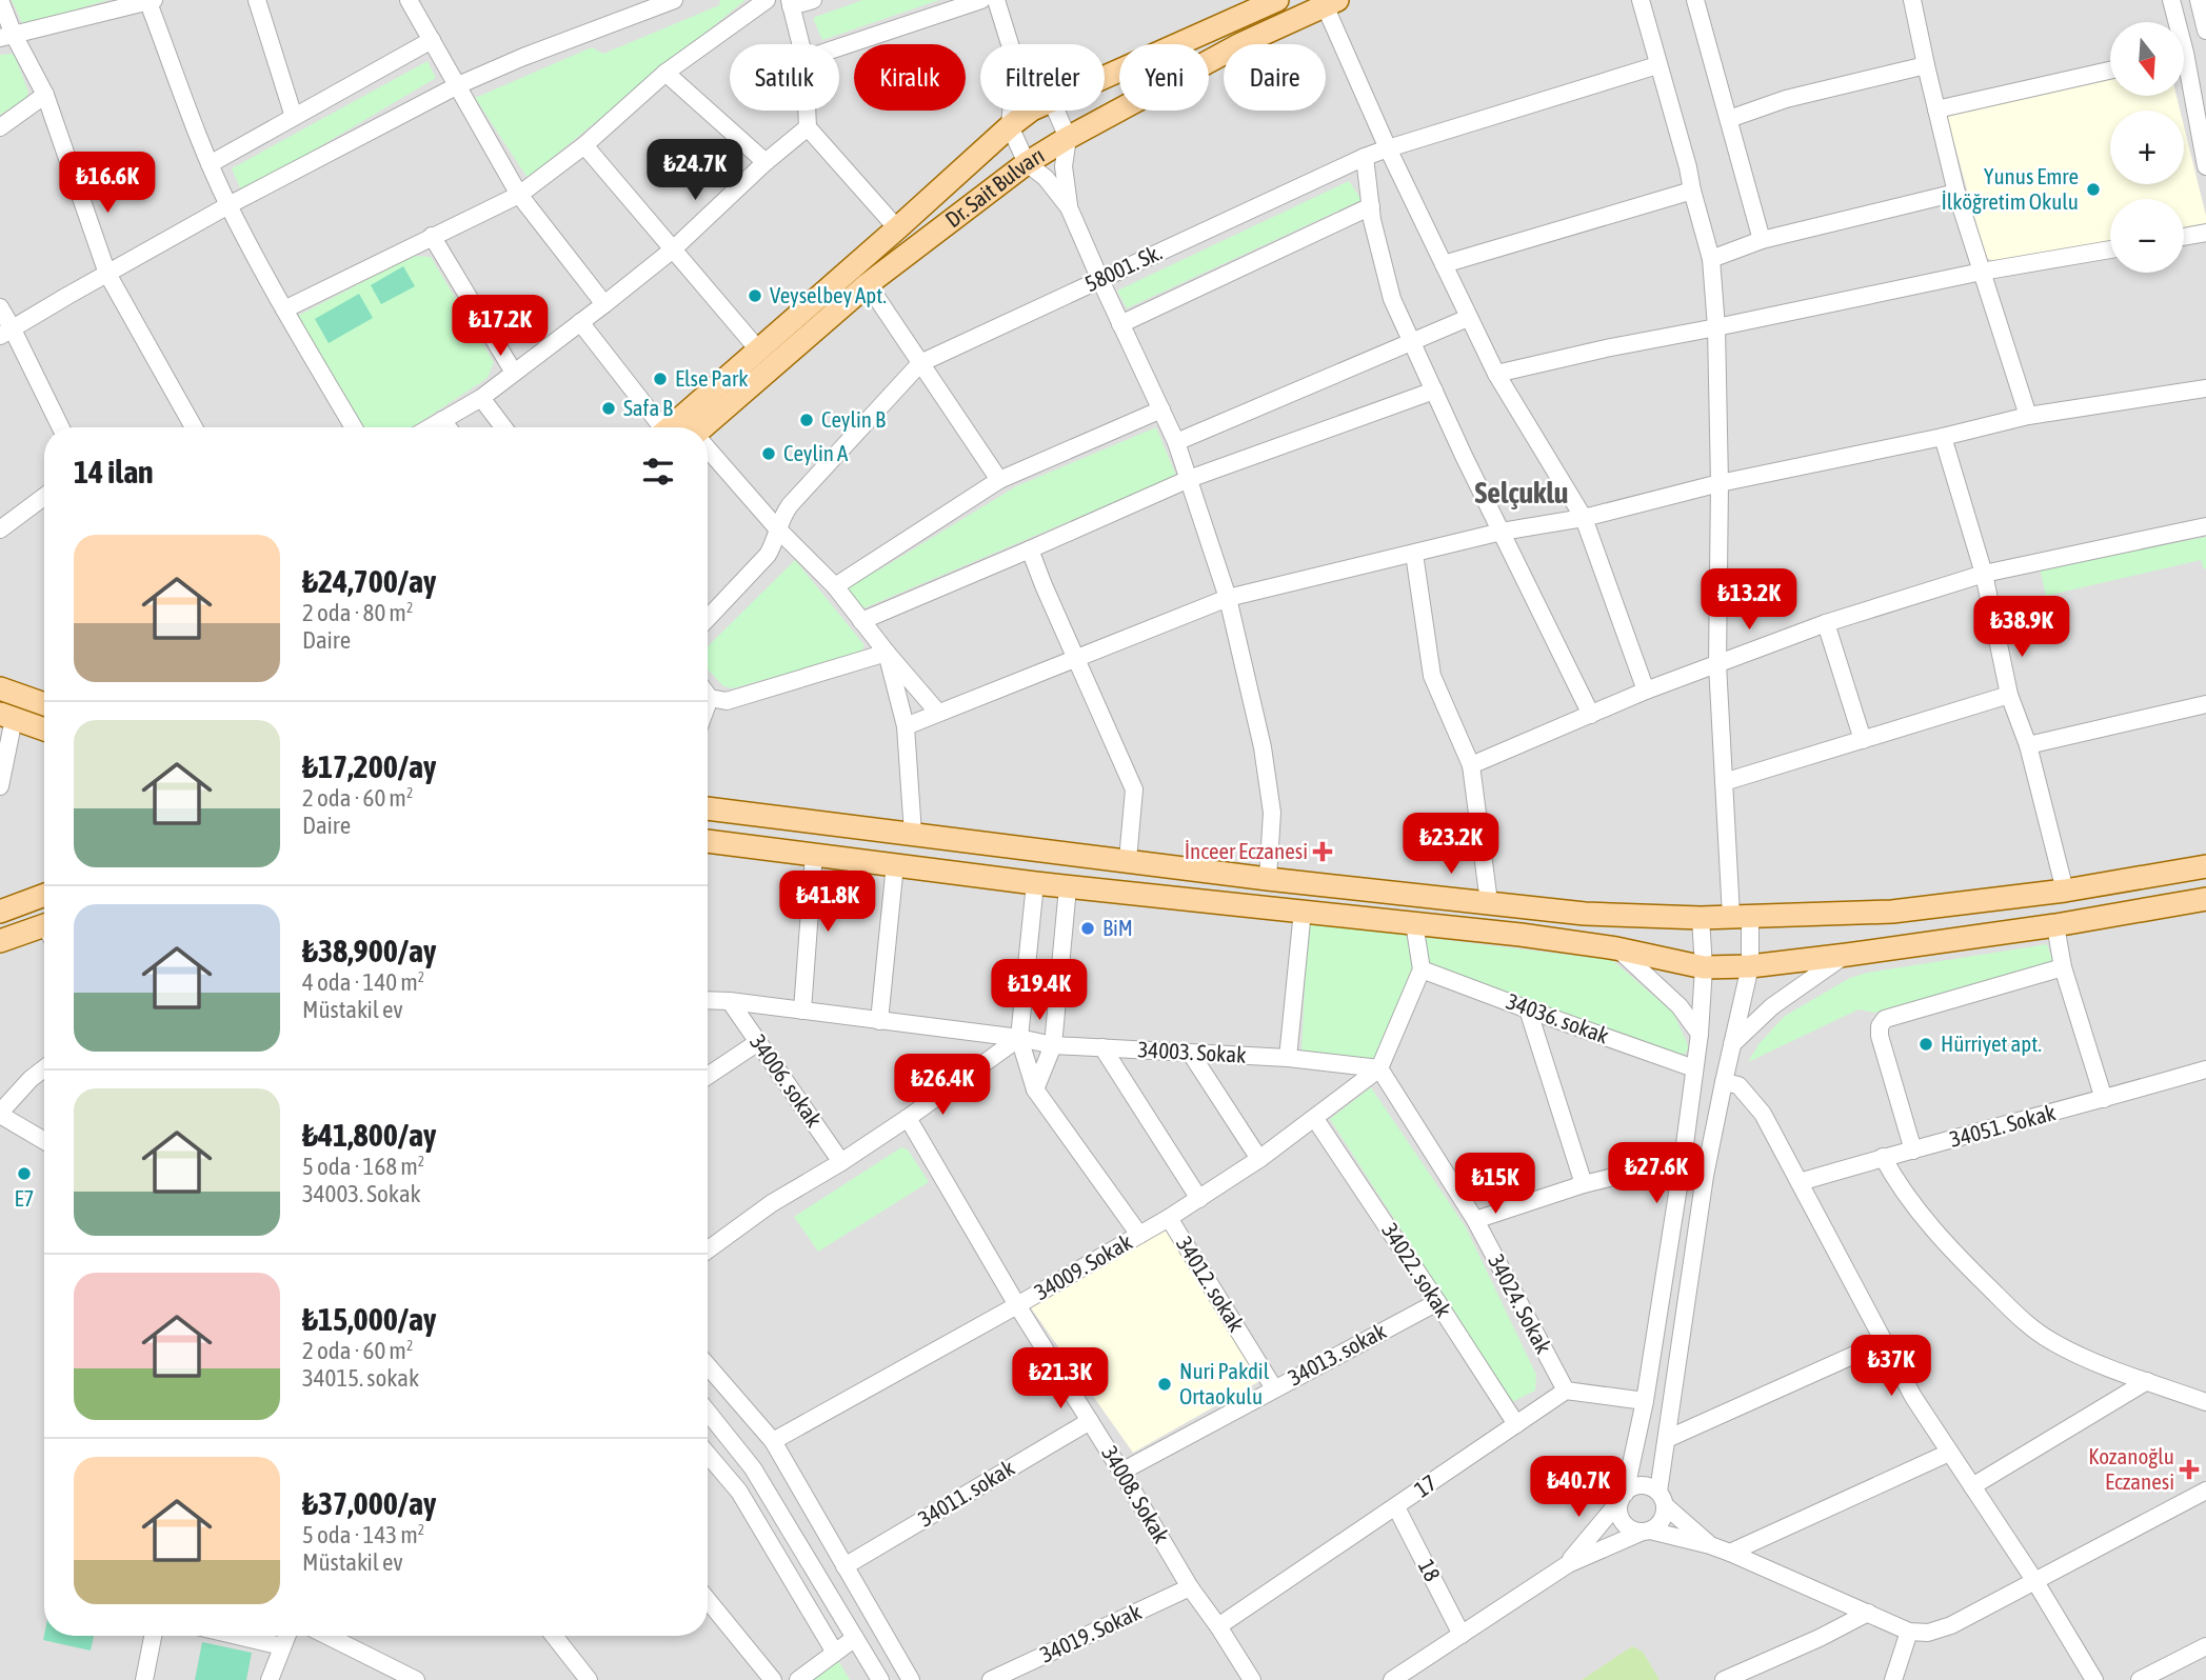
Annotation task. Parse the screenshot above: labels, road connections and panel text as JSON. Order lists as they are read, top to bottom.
{
  "streets": {
    "main road": ["Dr. Sait Bulvarı"],
    "street": [
      "58001. Sk.",
      "34036. sokak",
      "34003. Sokak",
      "34006. sokak",
      "34051. Sokak",
      "34009. Sokak",
      "34022. sokak",
      "34012. sokak",
      "34024. Sokak",
      "34013. sokak",
      "17",
      "34011. sokak",
      "34008. Sokak",
      "18",
      "34019. Sokak"
    ]
  },
  "crossings": [
    ["34003. Sokak", "34006. sokak"],
    ["34003. Sokak", "34009. Sokak"],
    ["34003. Sokak", "34024. Sokak"],
    ["34009. Sokak", "34022. sokak"],
    ["34009. Sokak", "34012. sokak"],
    ["34009. Sokak", "34024. Sokak"],
    ["34009. Sokak", "34008. Sokak"],
    ["34022. sokak", "34013. sokak"],
    ["34022. sokak", "17"],
    ["34012. sokak", "34013. sokak"],
    ["34024. Sokak", "17"],
    ["34013. sokak", "34008. Sokak"],
    ["17", "34008. Sokak"],
    ["17", "18"],
    ["34011. sokak", "34008. Sokak"],
    ["34008. Sokak", "34019. Sokak"]
  ],
  "districts": ["Selçuklu"],
  "places": {
    "other": [
      "Yunus Emre İlköğretim Okulu",
      "Veyselbey Apt.",
      "Else Park",
      "Safa B",
      "Ceylin B",
      "Ceylin A",
      "BiM",
      "Hürriyet apt.",
      "E7",
      "Nuri Pakdil Ortaokulu"
    ],
    "health": ["İnceer Eczanesi", "Kozanoğlu Eczanesi"]
  },
  "north": "bottom",
  "page": {
    "map_buttons": ["+", "−"],
    "chip": [
      "Satılık",
      "Kiralık",
      "Filtreler",
      "Yeni",
      "Daire"
    ],
    "price": [
      "₺24.7K",
      "₺16.6K",
      "₺17.2K",
      "₺13.2K",
      "₺38.9K",
      "₺23.2K",
      "₺41.8K",
      "₺19.4K",
      "₺26.4K",
      "₺27.6K",
      "₺15K",
      "₺37K",
      "₺21.3K",
      "₺40.7K"
    ],
    "heading": "14 ilan",
    "list": [
      {
        "name": "₺24,700/ay",
        "note": "2 oda · 80 m² · Daire"
      },
      {
        "name": "₺17,200/ay",
        "note": "2 oda · 60 m² · Daire"
      },
      {
        "name": "₺38,900/ay",
        "note": "4 oda · 140 m² · Müstakil ev"
      },
      {
        "name": "₺41,800/ay",
        "note": "5 oda · 168 m² · 34003. Sokak"
      },
      {
        "name": "₺15,000/ay",
        "note": "2 oda · 60 m² · 34015. sokak"
      },
      {
        "name": "₺37,000/ay",
        "note": "5 oda · 143 m² · Müstakil ev"
      }
    ]
  }
}
